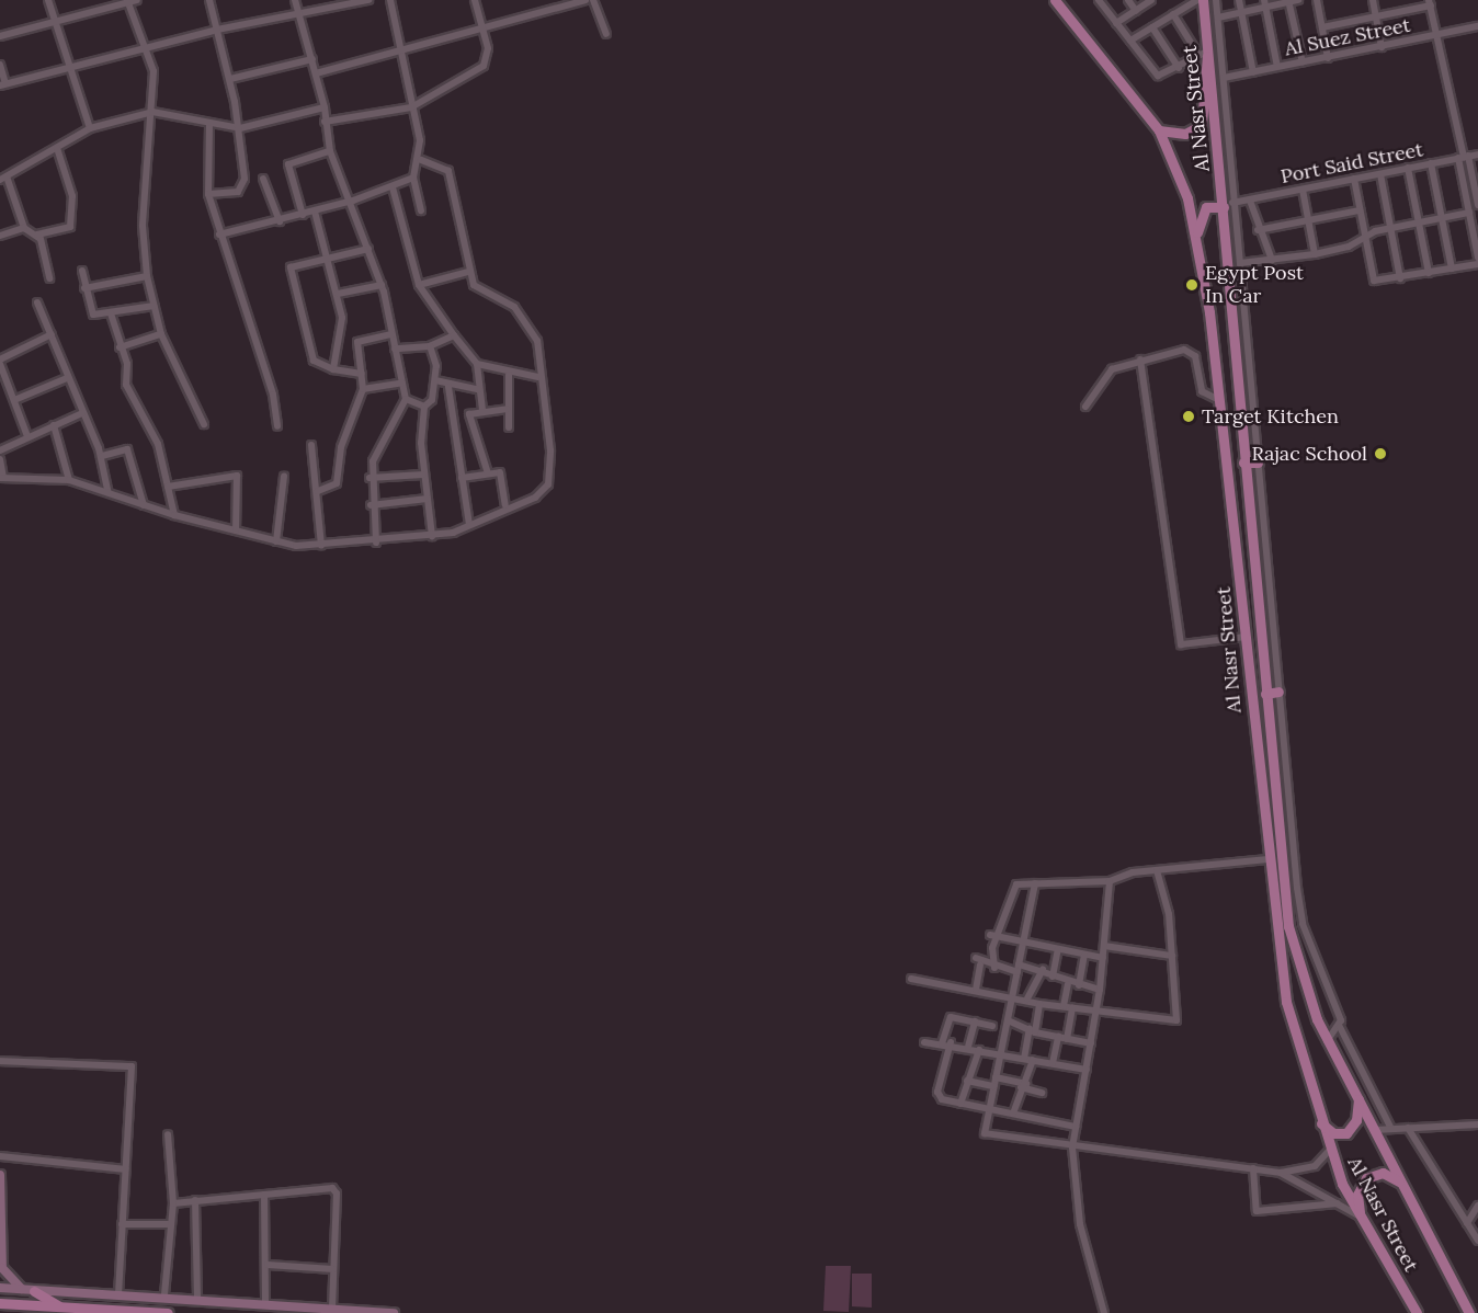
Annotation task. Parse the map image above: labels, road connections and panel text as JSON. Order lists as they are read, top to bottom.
{
  "streets": {
    "main road": ["Al Nasr Street"],
    "street": ["Al Suez Street", "Port Said Street"]
  },
  "crossings": [
    ["Al Nasr Street", "Port Said Street"]
  ],
  "places": ["Egypt Post In Car", "Target Kitchen", "Rajac School"]
}
